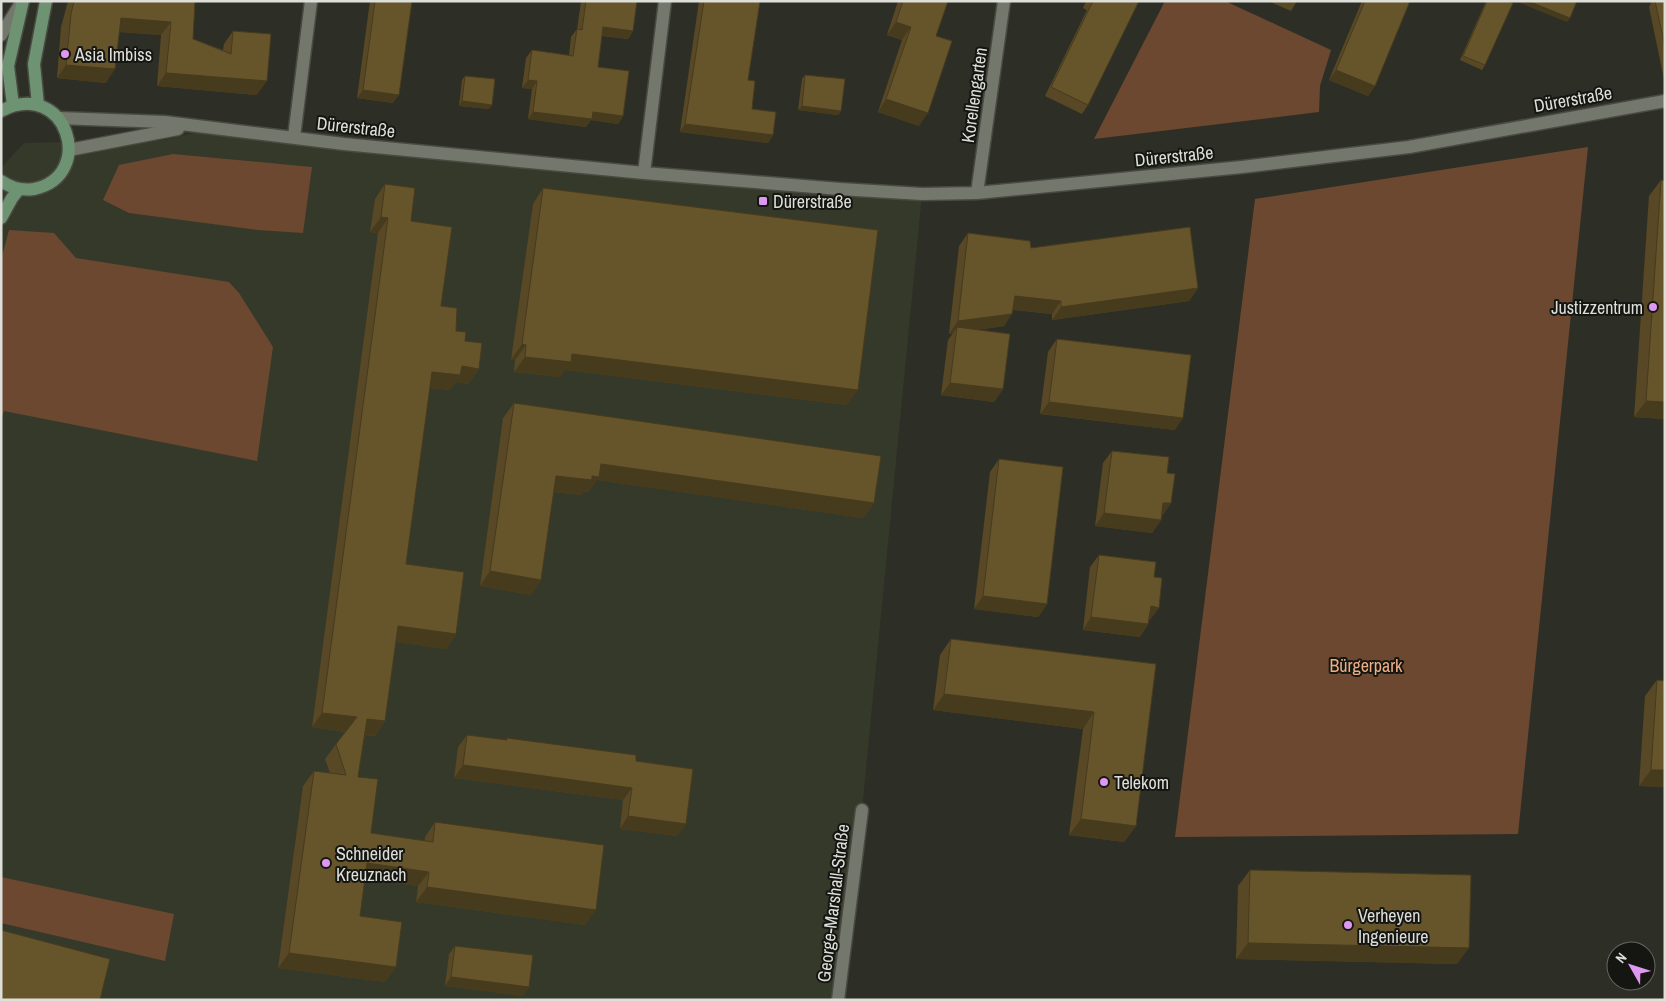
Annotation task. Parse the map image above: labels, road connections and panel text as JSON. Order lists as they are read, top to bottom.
{
  "streets": {
    "street": ["Korellengarten", "Dürerstraße", "George-Marshall-Straße"]
  },
  "crossings": [
    ["Korellengarten", "Dürerstraße"]
  ],
  "parks": ["Bürgerpark"],
  "places": {
    "other": [
      "Asia Imbiss",
      "Justizzentrum",
      "Telekom",
      "Schneider Kreuznach",
      "Verheyen Ingenieure"
    ],
    "transit": ["Dürerstraße"]
  },
  "north": "top left"
}
